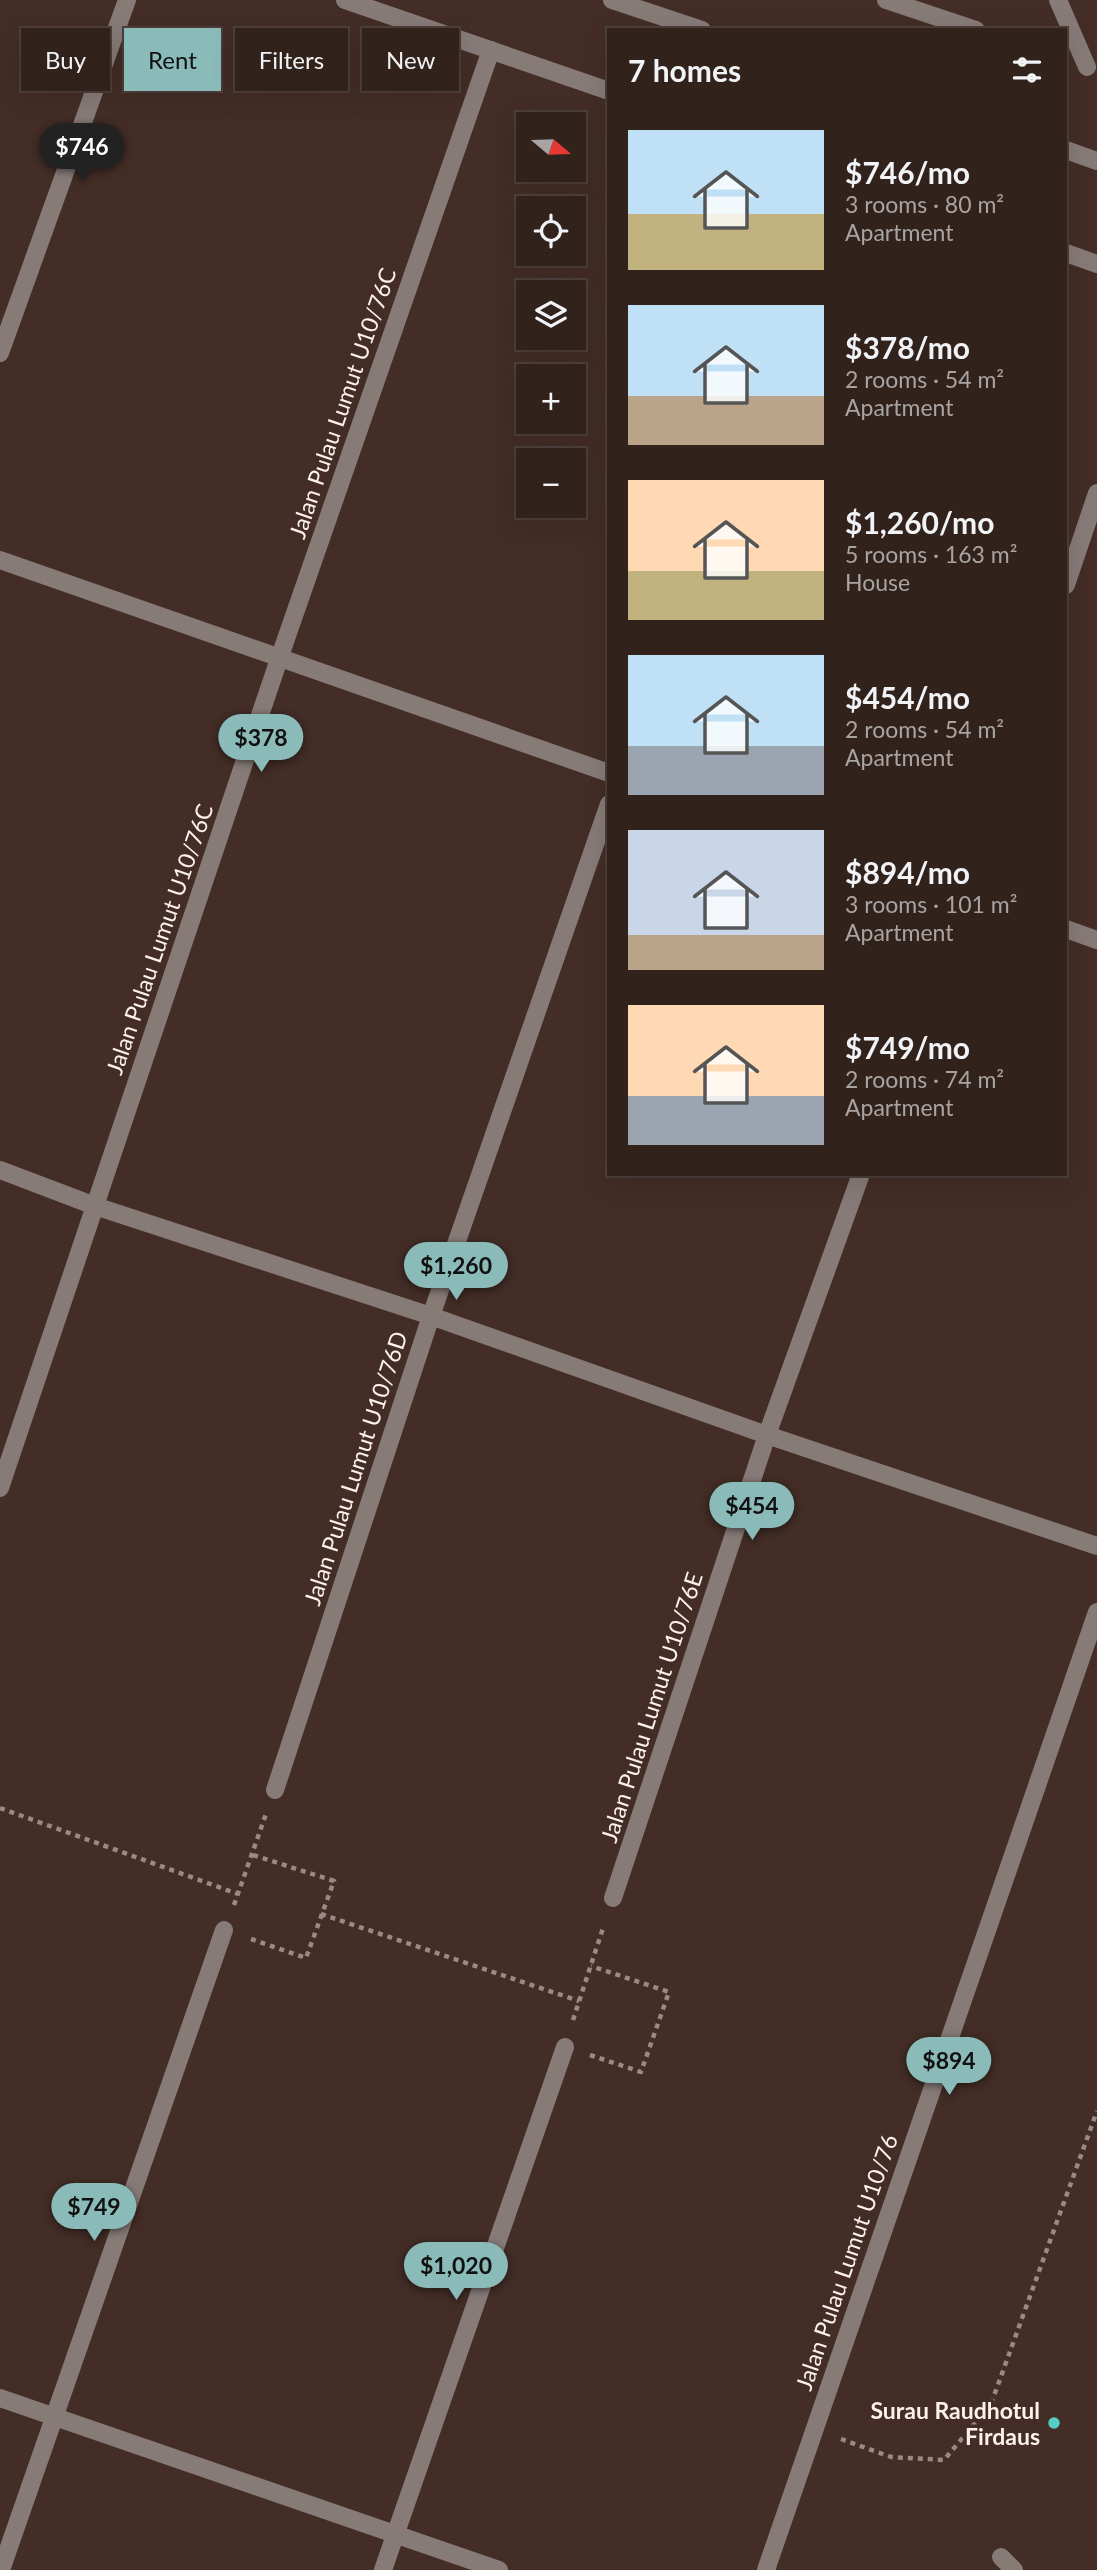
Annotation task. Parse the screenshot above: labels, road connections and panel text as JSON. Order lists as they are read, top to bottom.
{
  "streets": {
    "street": [
      "Jalan Pulau Lumut U10/76C",
      "Jalan Pulau Lumut U10/76D",
      "Jalan Pulau Lumut U10/76E",
      "Jalan Pulau Lumut U10/76"
    ]
  },
  "places": ["Surau Raudhotul Firdaus"],
  "north": "right",
  "page": {
    "chip": [
      "Buy",
      "Rent",
      "Filters",
      "New"
    ],
    "heading": "7 homes",
    "map_buttons": ["+", "−"],
    "list": [
      {
        "name": "$746/mo",
        "note": "3 rooms · 80 m² · Apartment"
      },
      {
        "name": "$378/mo",
        "note": "2 rooms · 54 m² · Apartment"
      },
      {
        "name": "$1,260/mo",
        "note": "5 rooms · 163 m² · House"
      },
      {
        "name": "$454/mo",
        "note": "2 rooms · 54 m² · Apartment"
      },
      {
        "name": "$894/mo",
        "note": "3 rooms · 101 m² · Apartment"
      },
      {
        "name": "$749/mo",
        "note": "2 rooms · 74 m² · Apartment"
      }
    ],
    "price": [
      "$746",
      "$378",
      "$1,260",
      "$454",
      "$894",
      "$749",
      "$1,020"
    ]
  }
}
